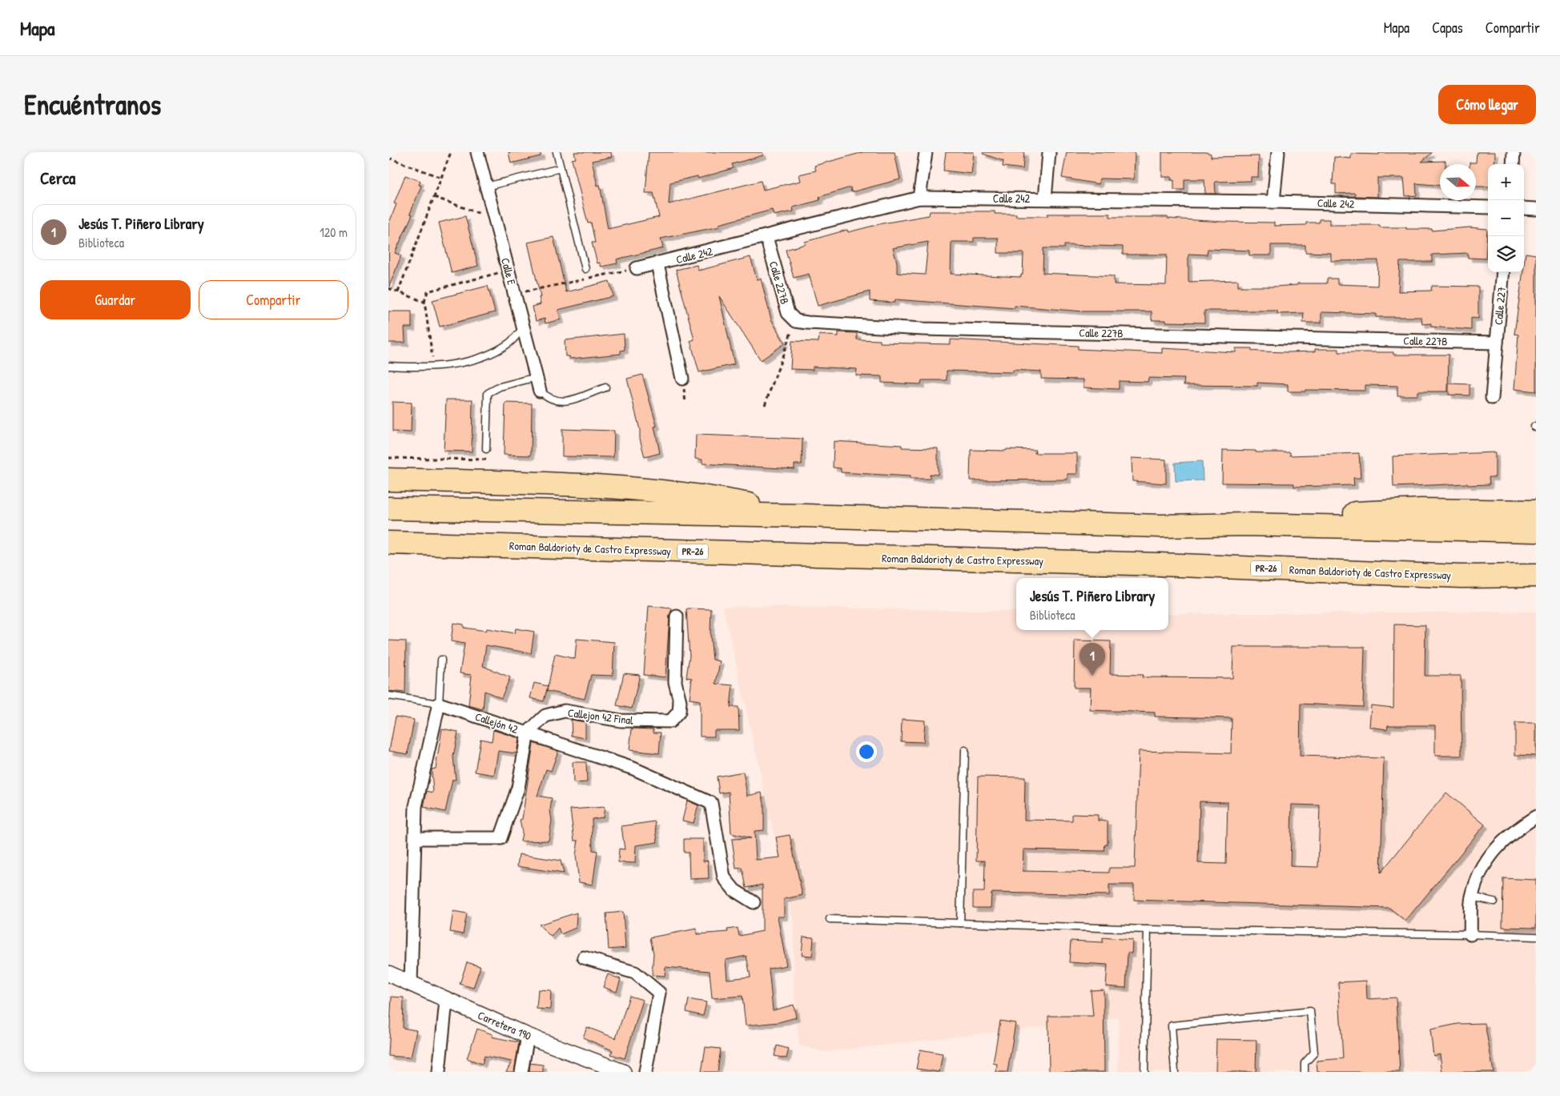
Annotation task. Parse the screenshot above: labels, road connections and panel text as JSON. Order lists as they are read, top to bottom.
{
  "streets": {
    "highway": ["Roman Baldorioty de Castro Expressway", "PR-26"],
    "street": [
      "Calle 242",
      "Calle E",
      "Calle 227B",
      "Calle 227",
      "Callejon 42 Final",
      "Callejón 42",
      "Carretera 190"
    ]
  },
  "crossings": [
    ["Calle 242", "Calle 227B"],
    ["Calle 227B", "Calle 227"],
    ["Callejon 42 Final", "Callejón 42"]
  ],
  "north": "right",
  "page": {
    "header": "Mapa",
    "nav": ["Mapa", "Capas", "Compartir"],
    "buttons": [
      "Cómo llegar",
      ["Guardar", "Compartir"]
    ],
    "title": "Encuéntranos",
    "heading": "Cerca",
    "map_buttons": ["+", "−"],
    "list": [
      {
        "mark": "1",
        "name": "Jesús T. Piñero Library",
        "note": "Biblioteca",
        "value": "120 m"
      }
    ],
    "popup": ["Jesús T. Piñero Library", "Biblioteca"],
    "pins": "1"
  }
}
